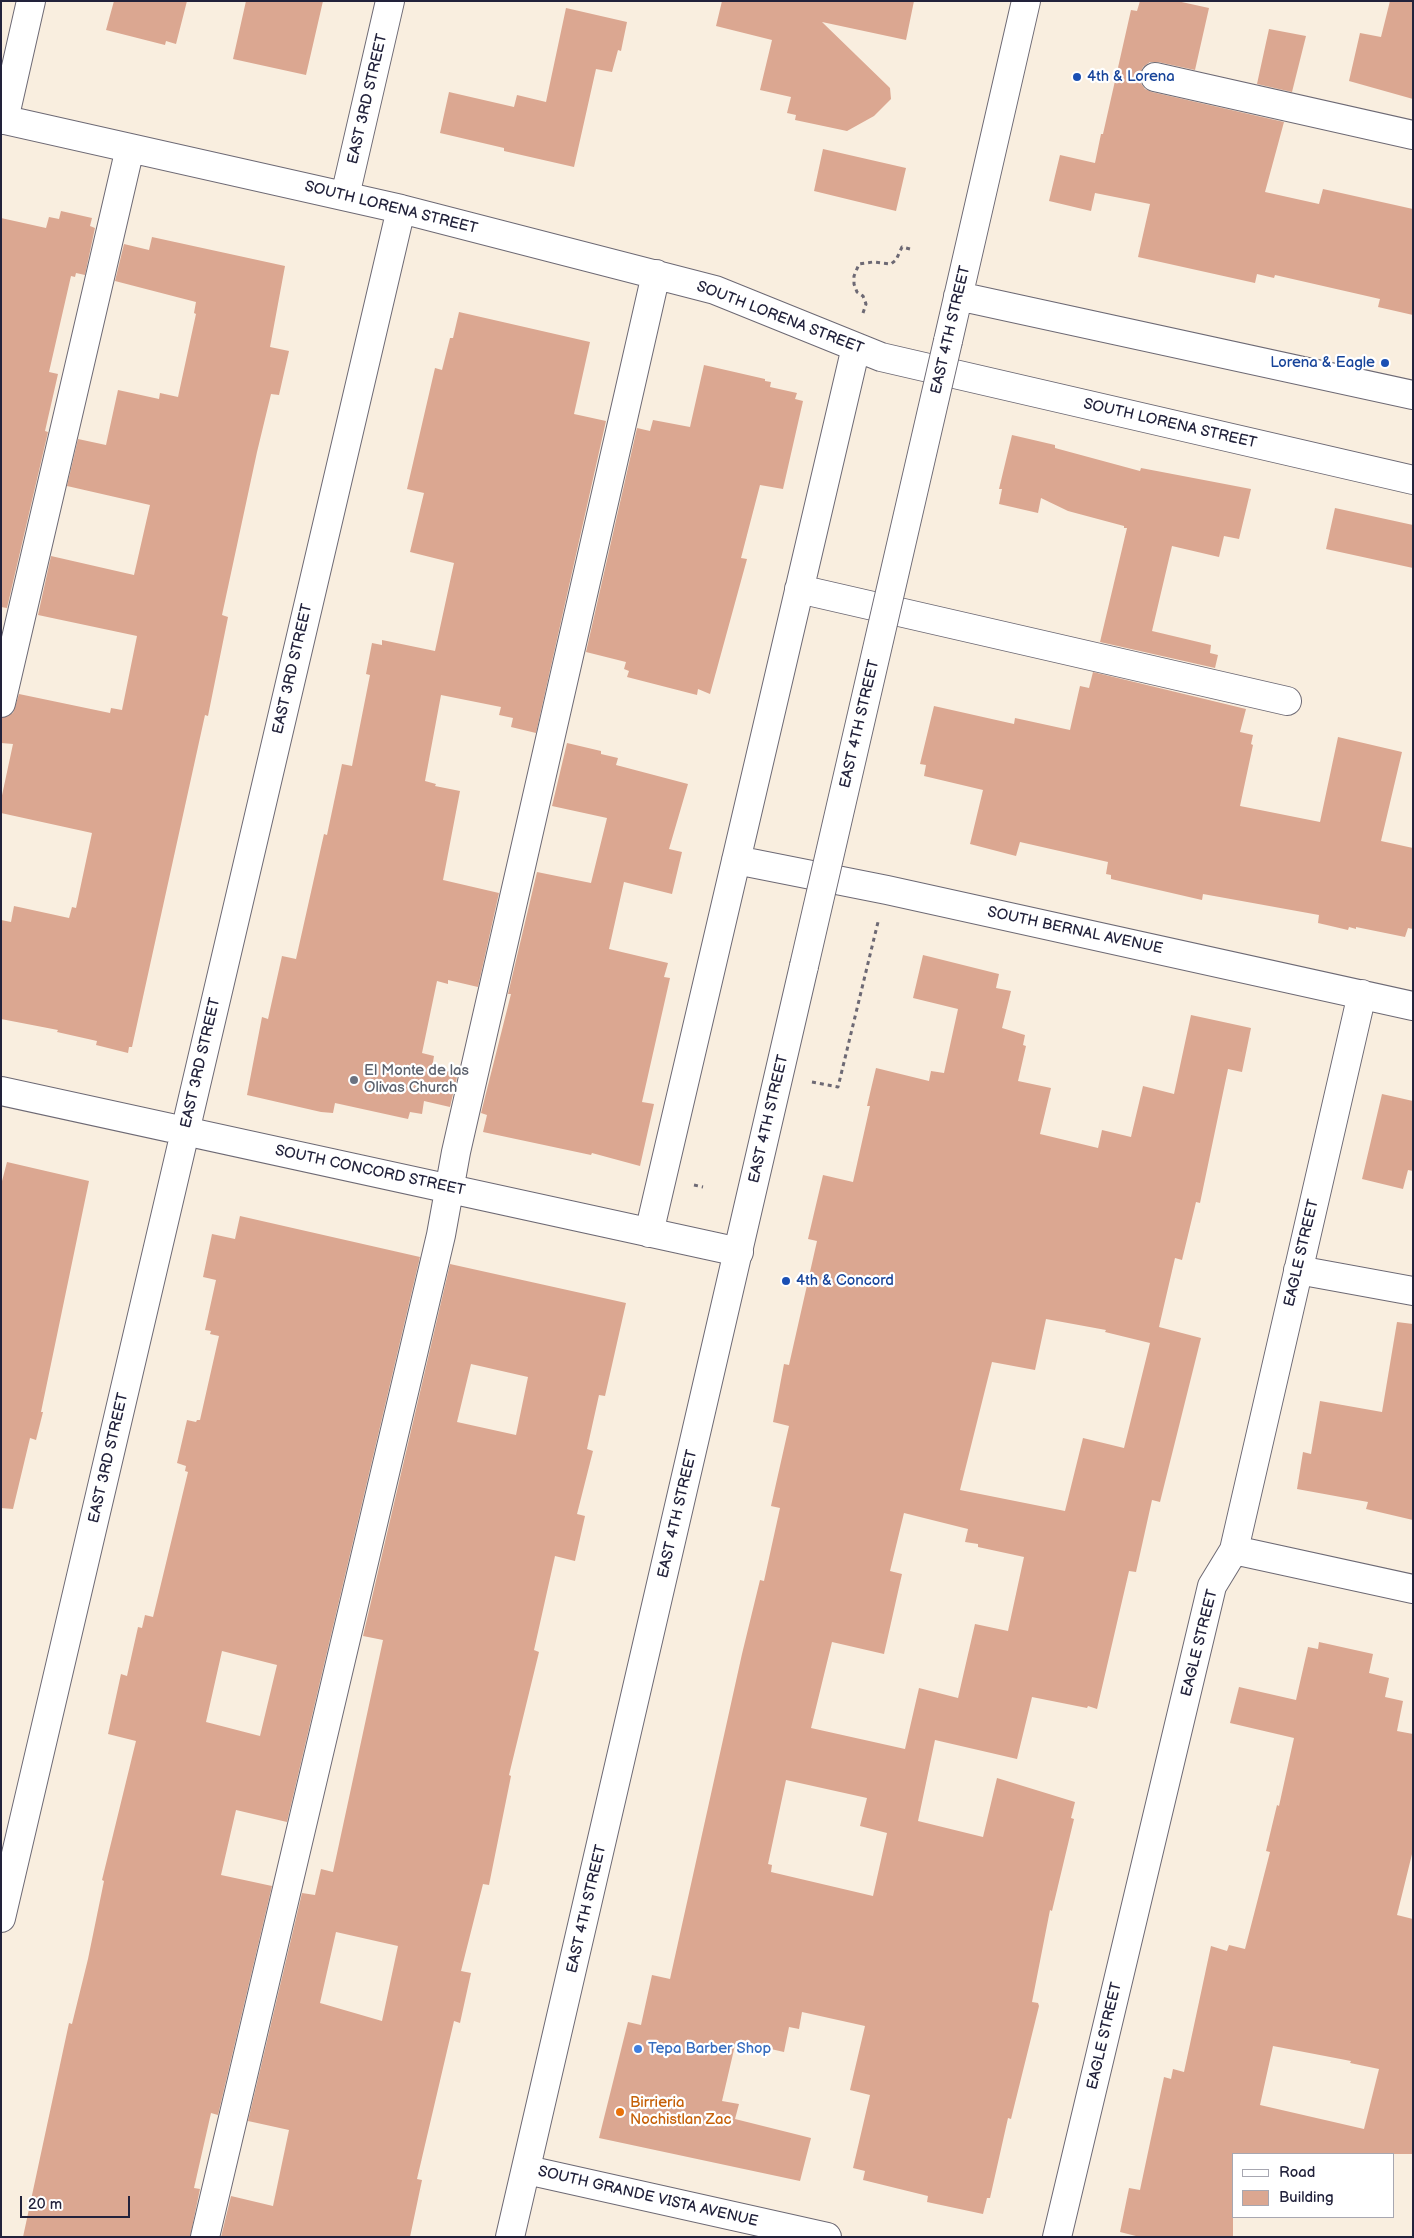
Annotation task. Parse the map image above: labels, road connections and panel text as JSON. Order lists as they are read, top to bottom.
{
  "streets": {
    "street": [
      "EAST 3RD STREET",
      "SOUTH LORENA STREET",
      "EAST 4TH STREET",
      "SOUTH BERNAL AVENUE",
      "SOUTH CONCORD STREET",
      "EAGLE STREET",
      "SOUTH GRANDE VISTA AVENUE"
    ]
  },
  "crossings": [
    ["EAST 3RD STREET", "SOUTH LORENA STREET"],
    ["EAST 3RD STREET", "SOUTH CONCORD STREET"],
    ["EAST 4TH STREET", "SOUTH CONCORD STREET"],
    ["EAST 4TH STREET", "SOUTH GRANDE VISTA AVENUE"],
    ["SOUTH BERNAL AVENUE", "EAGLE STREET"]
  ],
  "places": [
    "4th & Lorena",
    "Lorena & Eagle",
    "El Monte de las Olivas Church",
    "4th & Concord",
    "Tepa Barber Shop",
    "Birrieria Nochistlan Zac"
  ],
  "legend": ["Road", "Building"],
  "scale_bar": "20 m"
}
